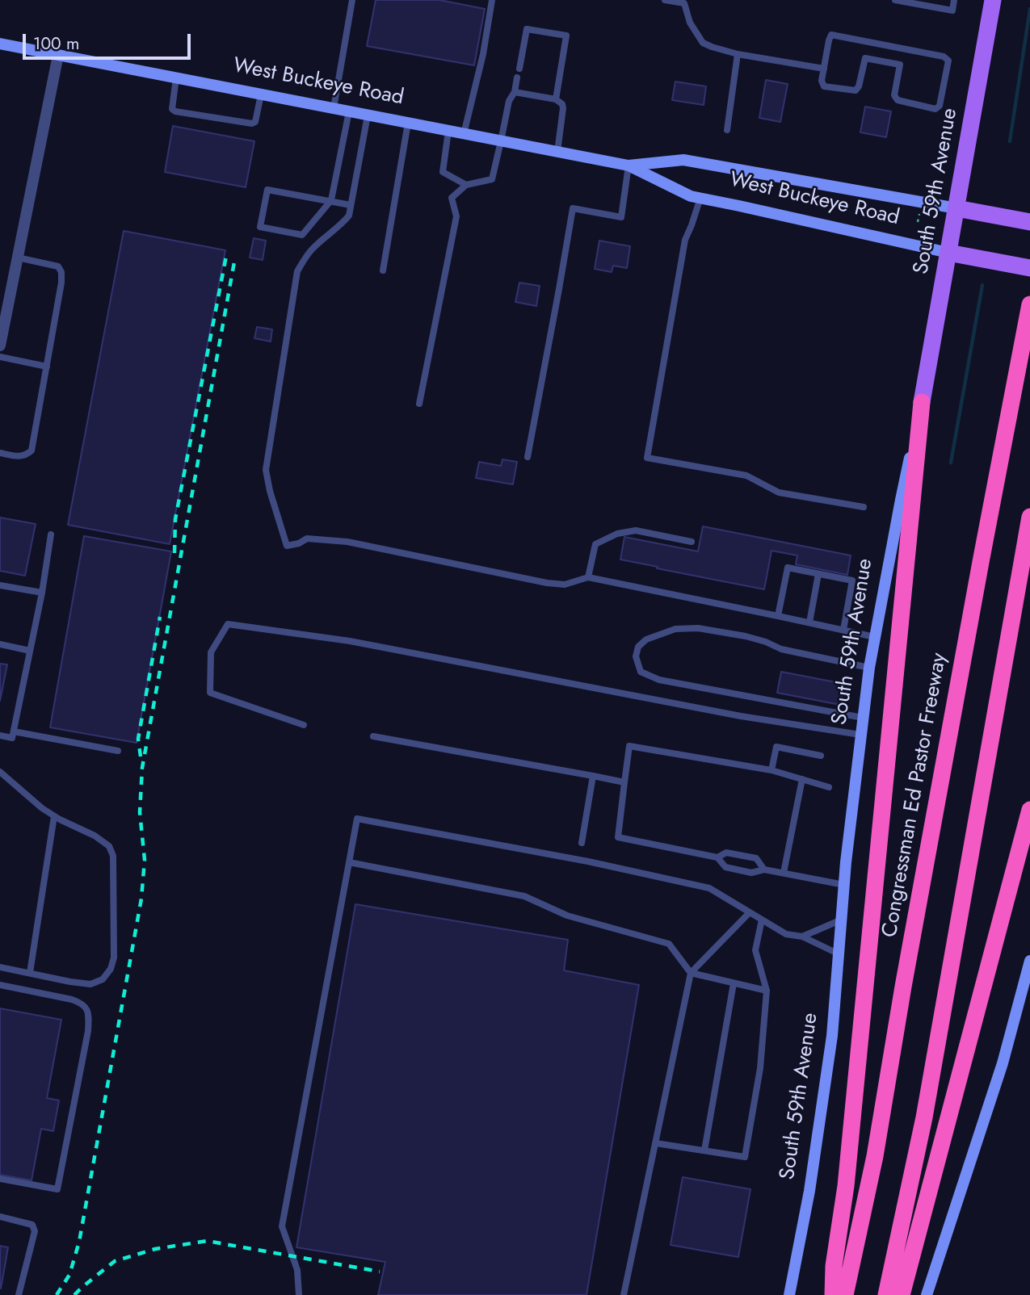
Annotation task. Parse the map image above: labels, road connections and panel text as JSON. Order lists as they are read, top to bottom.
{
  "streets": {
    "highway": ["Congressman Ed Pastor Freeway"],
    "main road": ["West Buckeye Road", "South 59th Avenue"]
  },
  "crossings": [
    ["West Buckeye Road", "South 59th Avenue"]
  ],
  "scale_bar": "100 m"
}
